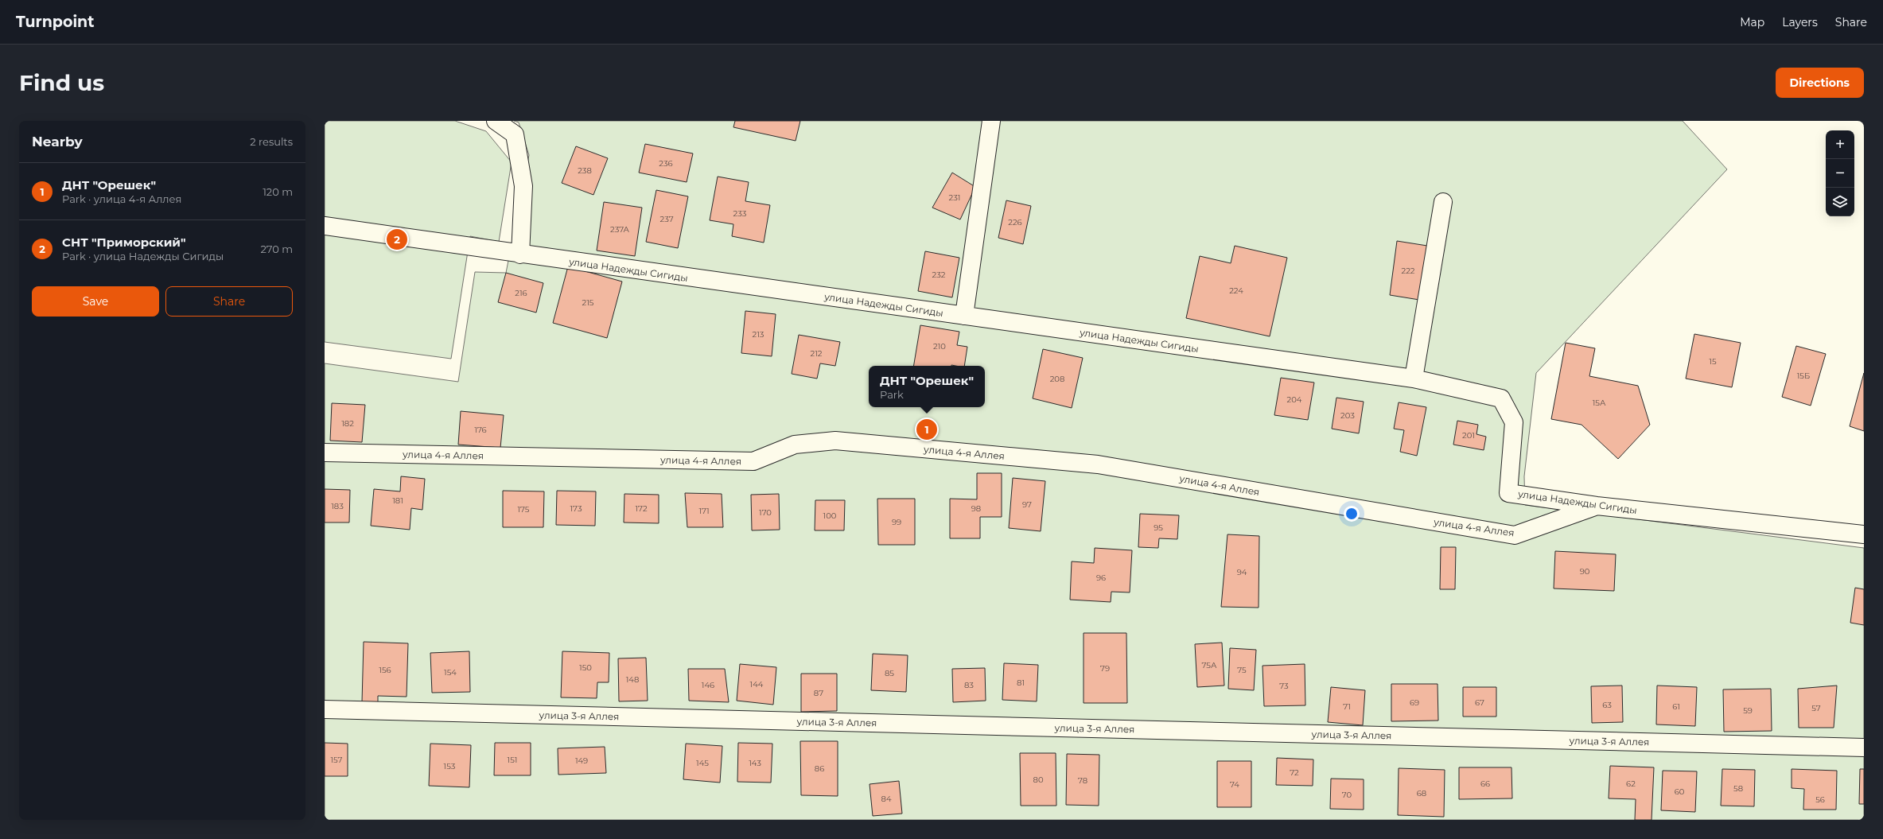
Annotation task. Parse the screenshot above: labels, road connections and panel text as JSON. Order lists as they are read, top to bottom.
{
  "streets": {
    "street": ["улица Надежды Сигиды", "улица 4-я Аллея", "улица 3-я Аллея"]
  },
  "crossings": [
    ["улица Надежды Сигиды", "улица 4-я Аллея"]
  ],
  "house_numbers": [
    "236",
    "238",
    "231",
    "233",
    "237",
    "226",
    "237А",
    "222",
    "232",
    "224",
    "216",
    "215",
    "213",
    "210",
    "212",
    "15",
    "15Б",
    "208",
    "204",
    "15А",
    "203",
    "182",
    "176",
    "201",
    "181",
    "97",
    "183",
    "173",
    "172",
    "98",
    "175",
    "171",
    "170",
    "100",
    "99",
    "95",
    "90",
    "94",
    "96",
    "75А",
    "150",
    "79",
    "156",
    "75",
    "154",
    "85",
    "148",
    "81",
    "144",
    "146",
    "83",
    "73",
    "87",
    "69",
    "67",
    "63",
    "71",
    "61",
    "57",
    "59",
    "157",
    "151",
    "149",
    "145",
    "143",
    "153",
    "86",
    "72",
    "80",
    "78",
    "66",
    "62",
    "74",
    "58",
    "60",
    "68",
    "70",
    "84",
    "56"
  ],
  "page": {
    "header": "Turnpoint",
    "nav": ["Map", "Layers", "Share"],
    "buttons": [
      "Directions",
      ["Save", "Share"]
    ],
    "title": "Find us",
    "heading": ["Nearby", "2 results"],
    "map_buttons": ["+", "−"],
    "list": [
      {
        "mark": "1",
        "name": "ДНТ \"Орешек\"",
        "note": "Park · улица 4-я Аллея",
        "value": "120 m"
      },
      {
        "mark": "2",
        "name": "СНТ \"Приморский\"",
        "note": "Park · улица Надежды Сигиды",
        "value": "270 m"
      }
    ],
    "pins": ["2", "1"],
    "popup": ["ДНТ \"Орешек\"", "Park"]
  }
}
